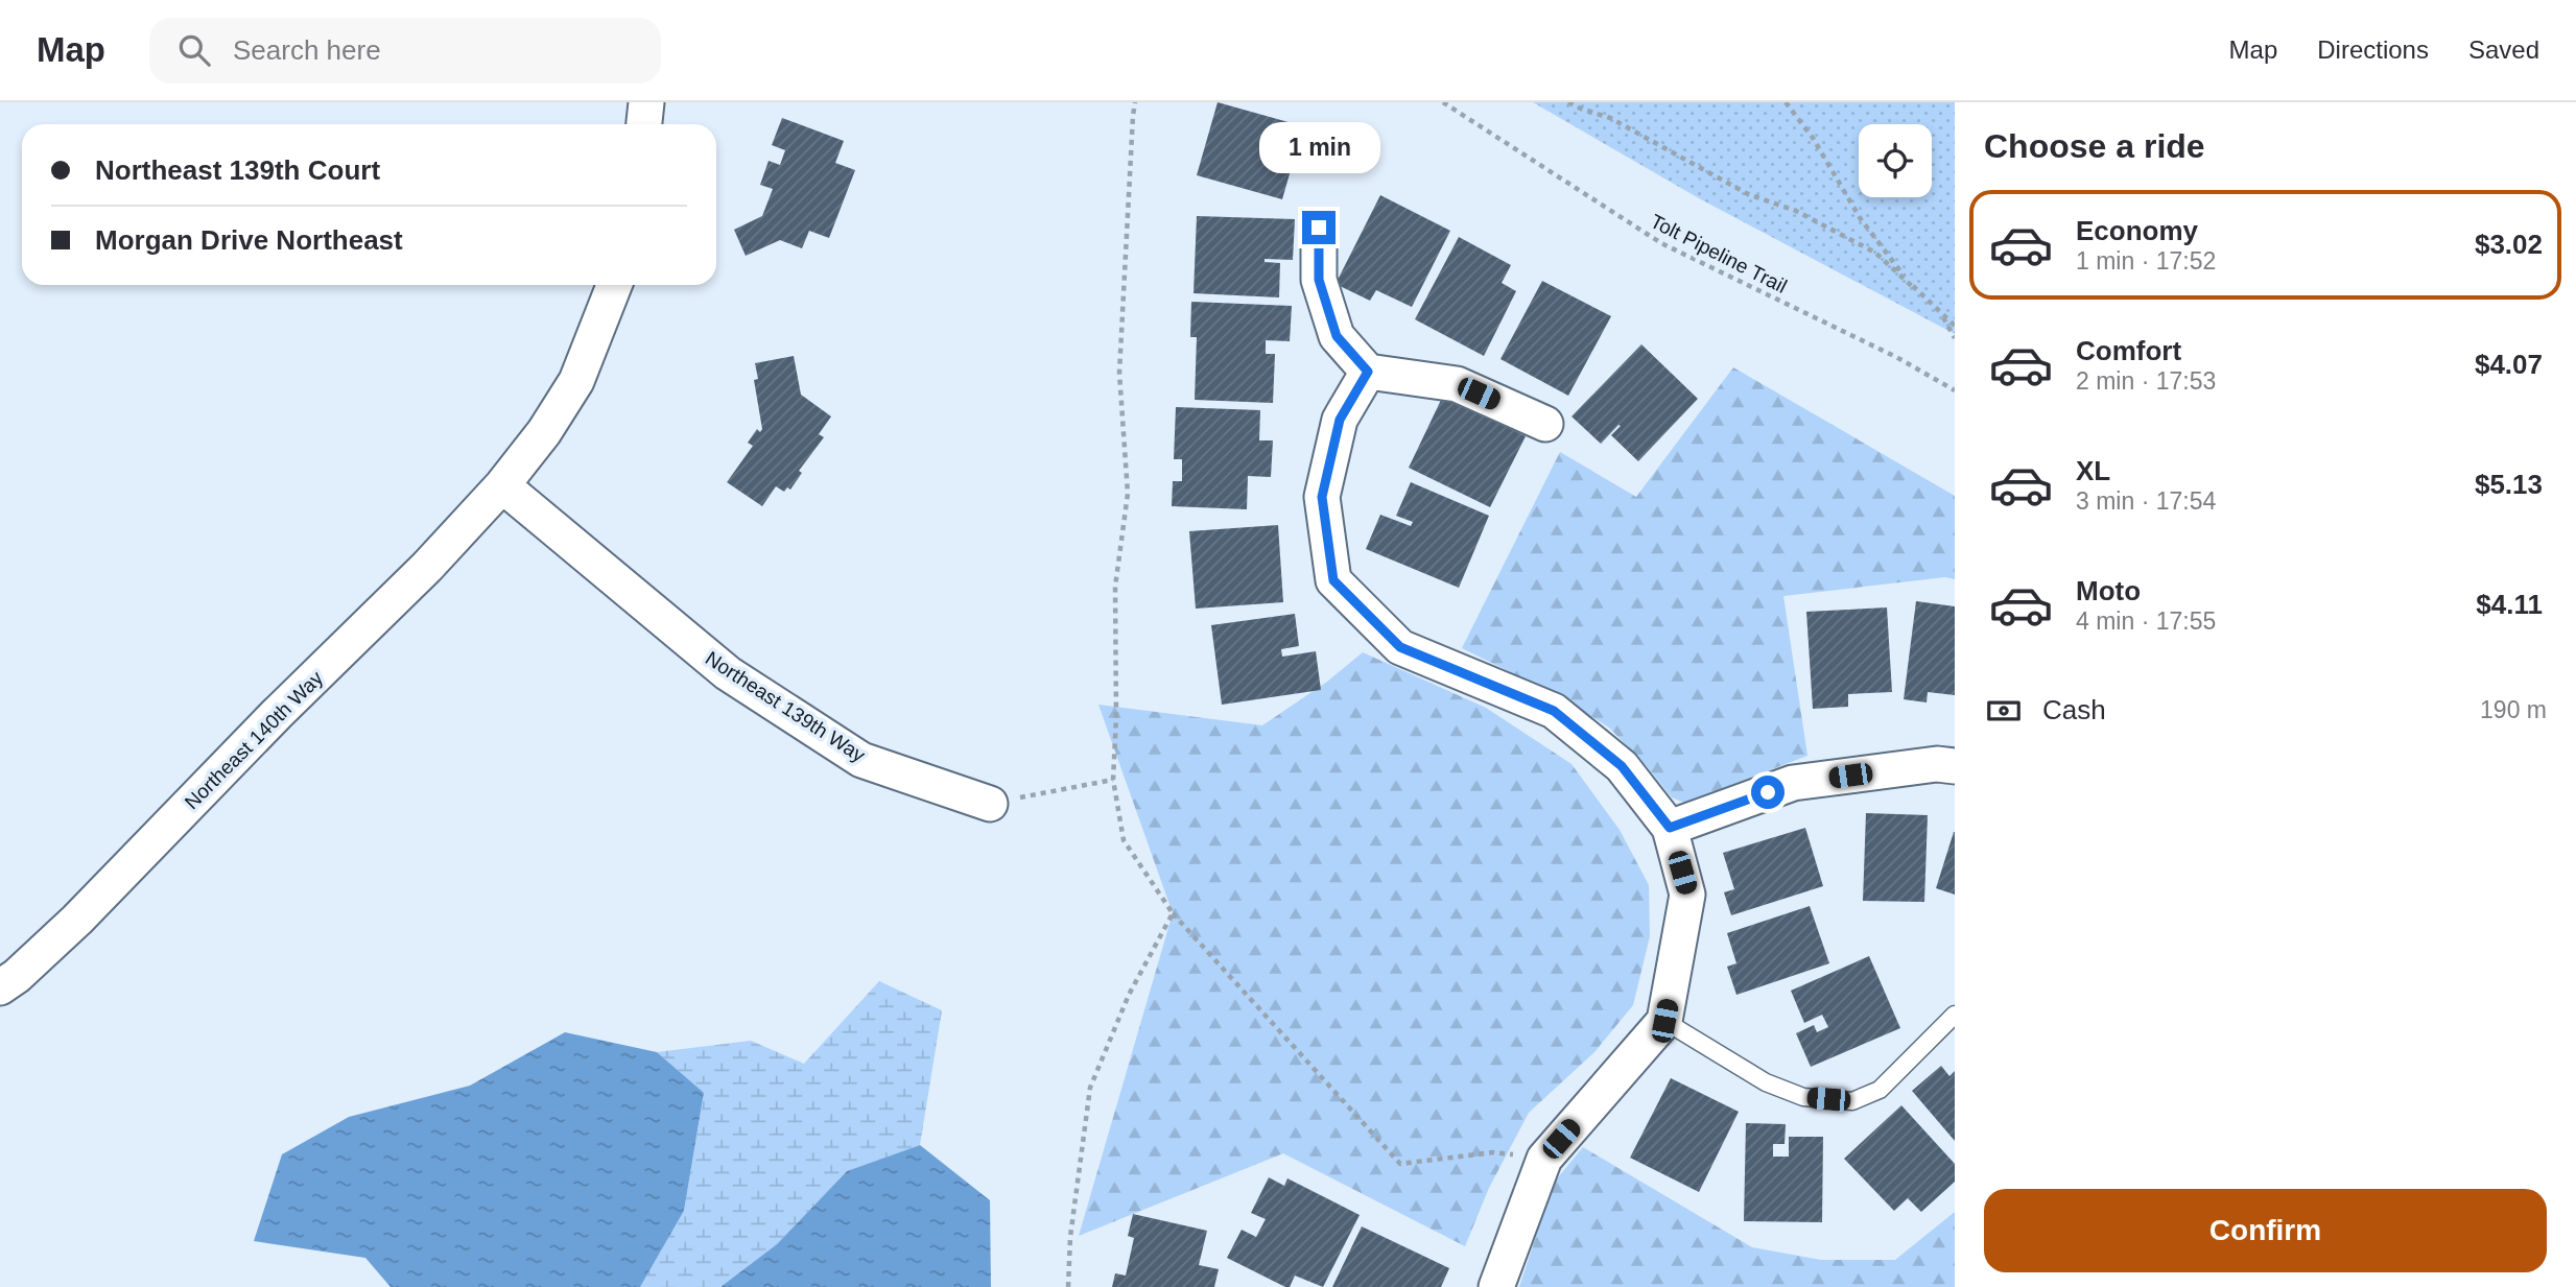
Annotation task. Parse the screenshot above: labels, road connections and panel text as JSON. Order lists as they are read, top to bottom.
{
  "streets": {
    "street": ["Northeast 139th Way", "Northeast 140th Way"],
    "path": ["Tolt Pipeline Trail"]
  },
  "crossings": [
    ["Northeast 139th Way", "Northeast 140th Way"]
  ],
  "page": {
    "header": "Map",
    "search": "Search here",
    "nav": ["Map", "Directions", "Saved"],
    "heading": "Choose a ride",
    "bubble": "1 min",
    "banner": ["Northeast 139th Court", "Morgan Drive Northeast"],
    "list": [
      {
        "name": "Economy",
        "note": "1 min · 17:52",
        "value": "$3.02"
      },
      {
        "name": "Comfort",
        "note": "2 min · 17:53",
        "value": "$4.07"
      },
      {
        "name": "XL",
        "note": "3 min · 17:54",
        "value": "$5.13"
      },
      {
        "name": "Moto",
        "note": "4 min · 17:55",
        "value": "$4.11"
      }
    ],
    "pay": ["Cash", "190 m"],
    "buttons": "Confirm"
  }
}
